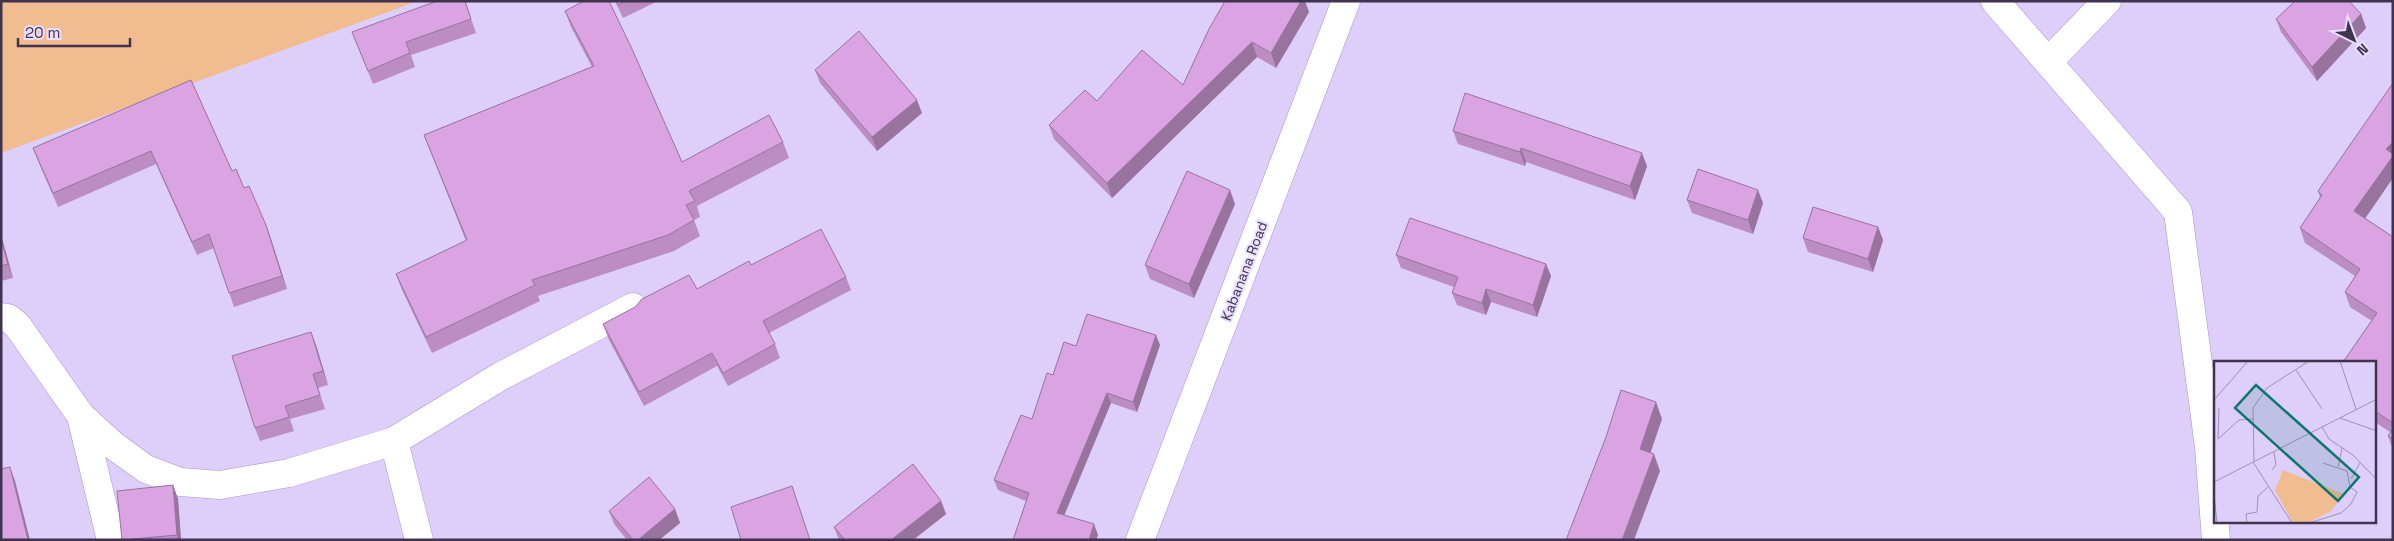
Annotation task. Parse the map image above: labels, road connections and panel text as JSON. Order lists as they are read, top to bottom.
{
  "streets": {
    "street": ["Kabanana Road"]
  },
  "scale_bar": "20 m",
  "north": "bottom right"
}
